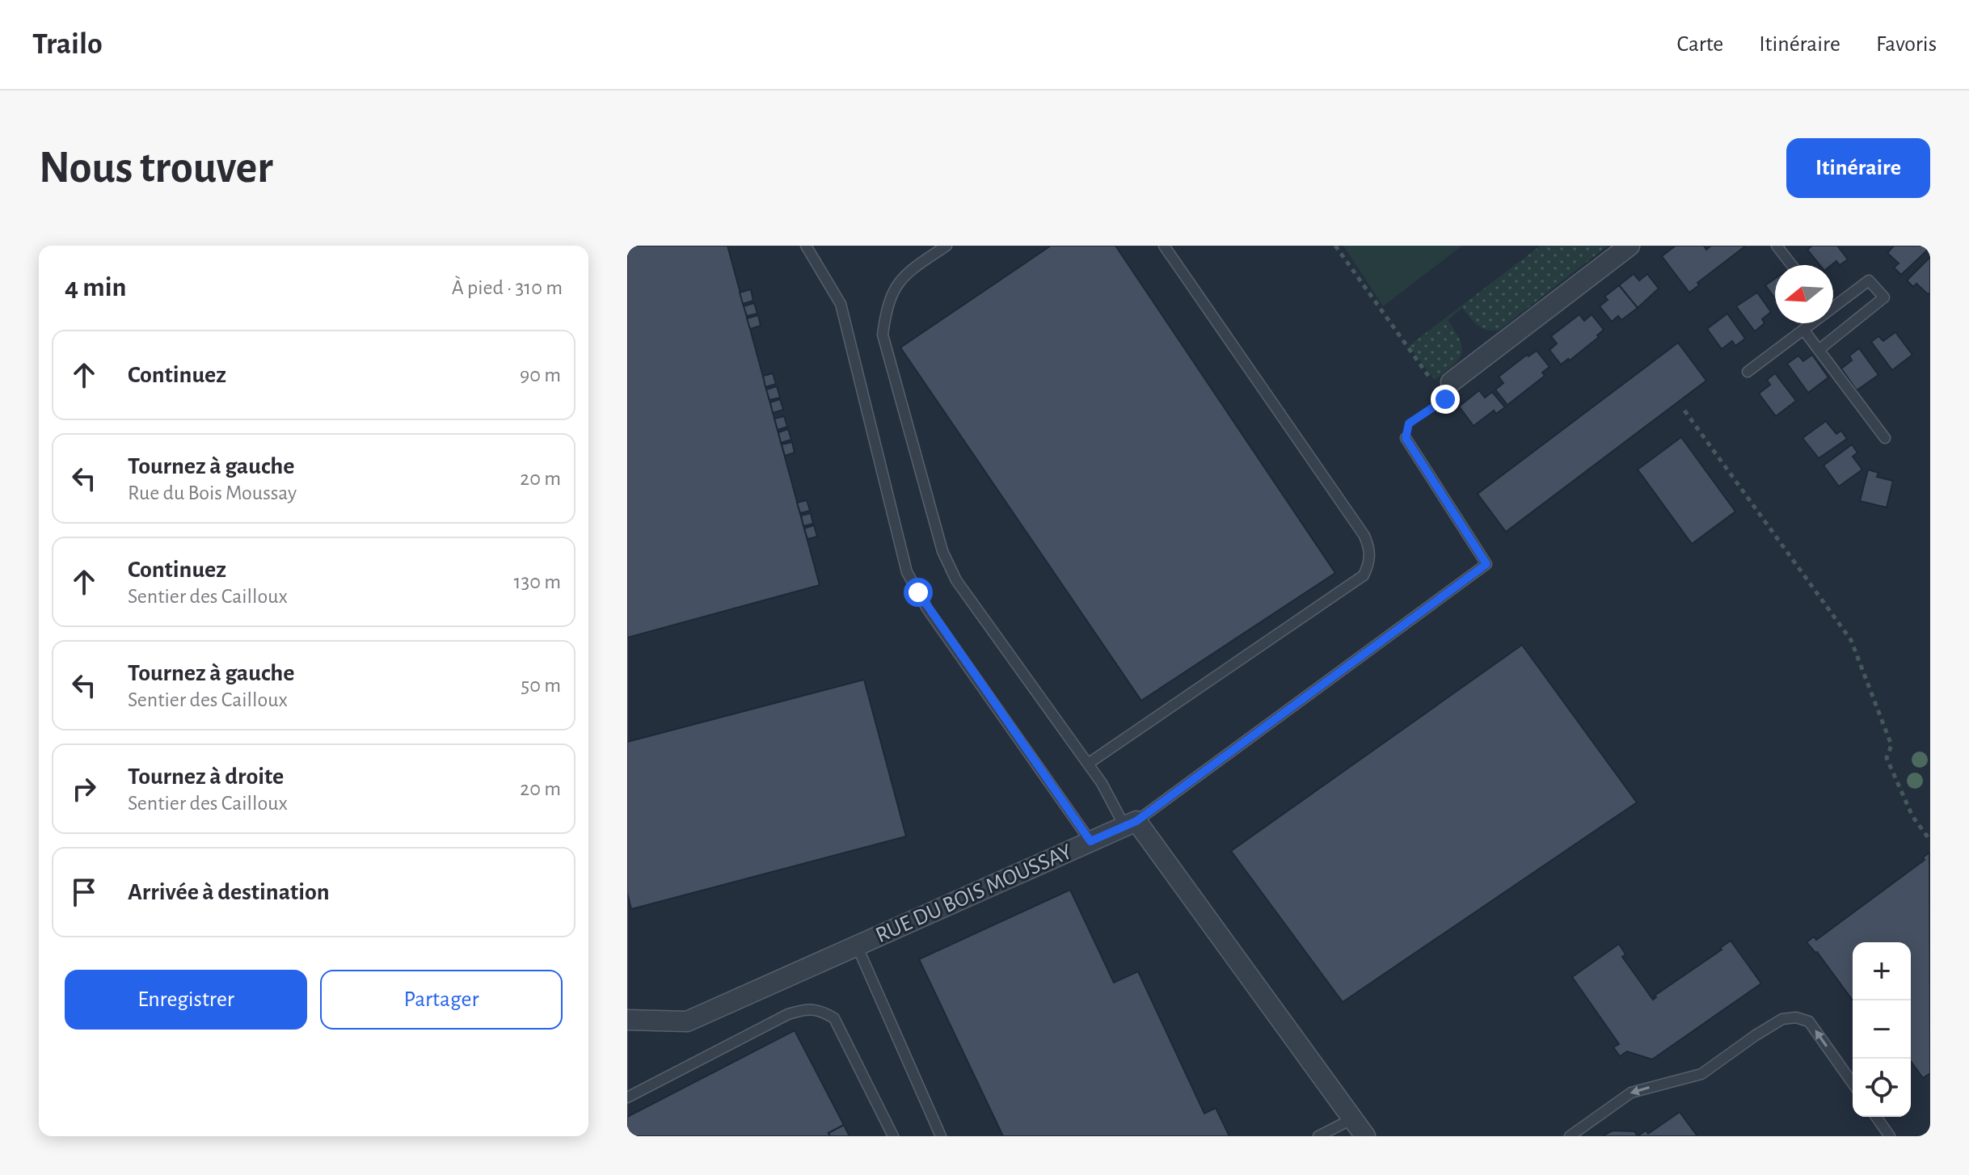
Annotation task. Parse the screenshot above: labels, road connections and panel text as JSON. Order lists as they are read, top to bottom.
{
  "streets": {
    "street": ["RUE DU BOIS MOUSSAY"]
  },
  "north": "left",
  "page": {
    "header": "Trailo",
    "nav": ["Carte", "Itinéraire", "Favoris"],
    "buttons": [
      "Itinéraire",
      ["Enregistrer", "Partager"]
    ],
    "title": "Nous trouver",
    "heading": ["4 min", "À pied · 310 m"],
    "list": [
      ["Continuez", "90 m"],
      ["Tournez à gauche", "Rue du Bois Moussay", "20 m"],
      ["Continuez", "Sentier des Cailloux", "130 m"],
      ["Tournez à gauche", "Sentier des Cailloux", "50 m"],
      ["Tournez à droite", "Sentier des Cailloux", "20 m"],
      "Arrivée à destination"
    ],
    "map_buttons": ["+", "−"]
  }
}
